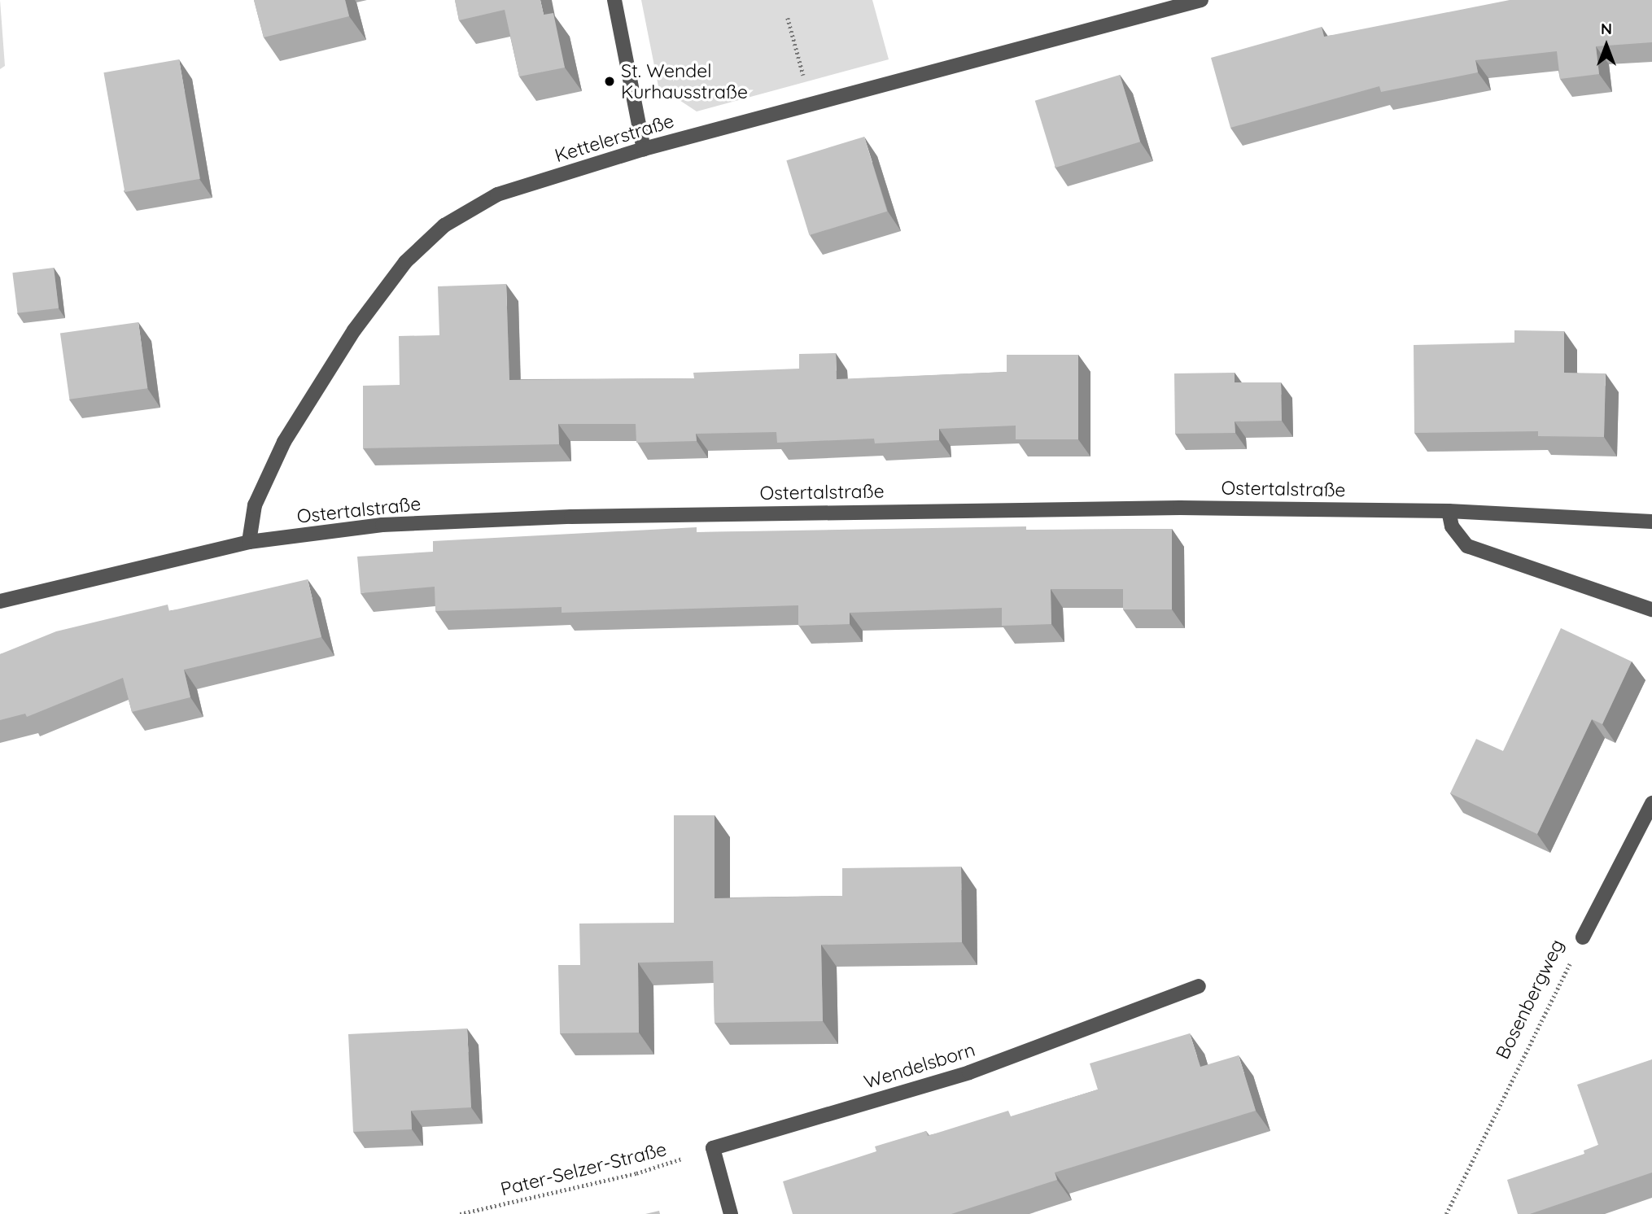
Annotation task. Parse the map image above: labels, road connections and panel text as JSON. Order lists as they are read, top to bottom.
{
  "streets": {
    "street": [
      "Kettelerstraße",
      "Ostertalstraße",
      "Bosenbergweg",
      "Wendelsborn"
    ],
    "path": ["Pater-Selzer-Straße"]
  },
  "crossings": [
    ["Kettelerstraße", "Ostertalstraße"],
    ["Wendelsborn", "Pater-Selzer-Straße"]
  ],
  "places": ["St. Wendel Kurhausstraße"],
  "north": "top"
}
